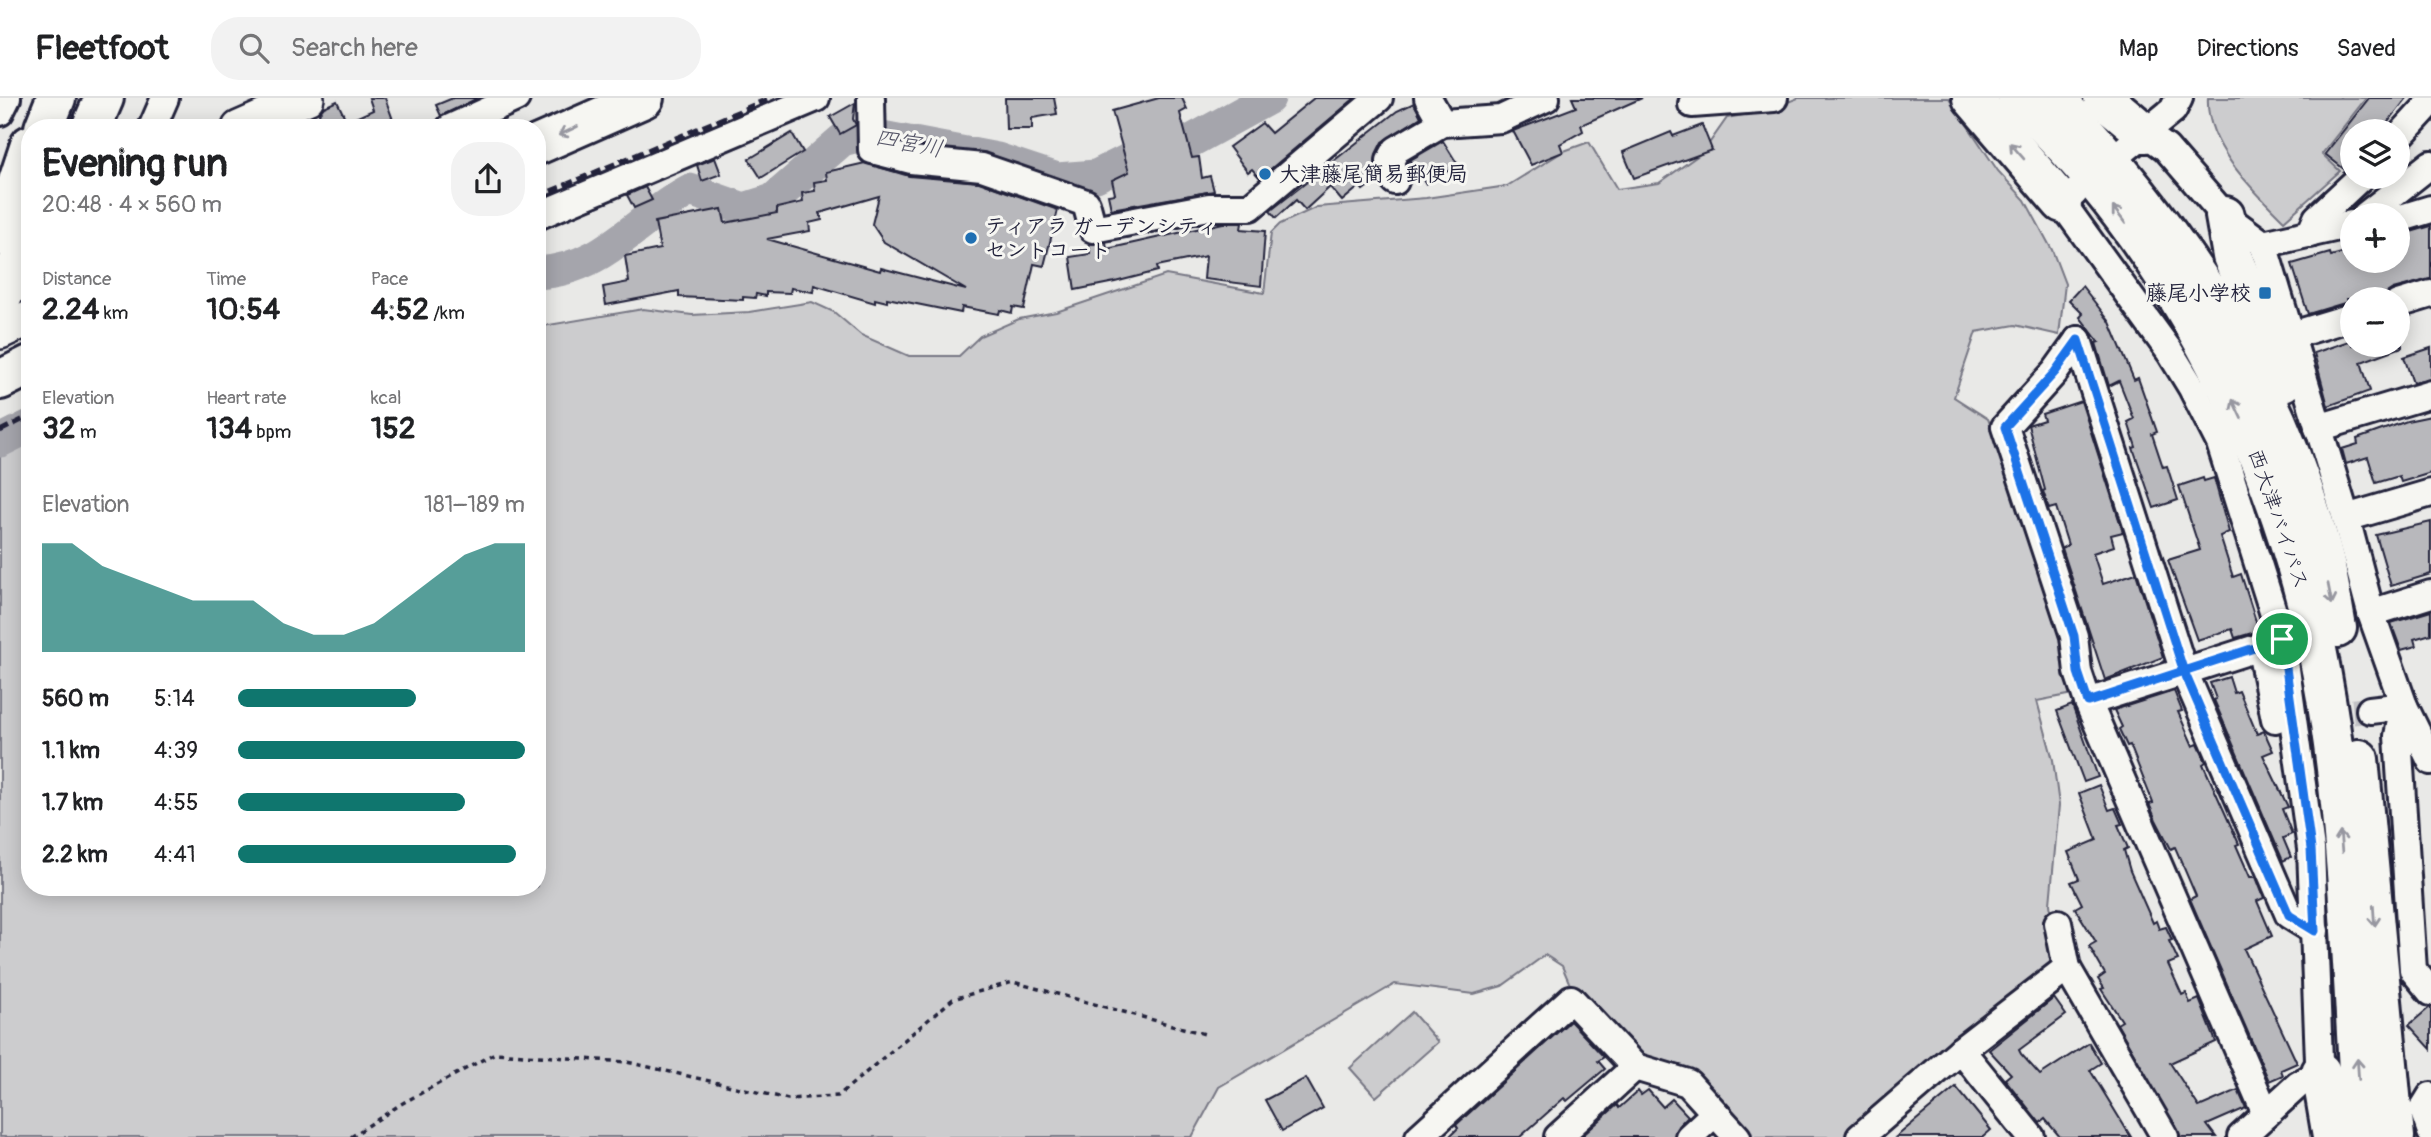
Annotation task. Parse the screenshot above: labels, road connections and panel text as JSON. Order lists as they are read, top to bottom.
{
  "streets": {
    "highway": ["西大津バイパス"]
  },
  "water": ["四宮川"],
  "places": {
    "other": ["大津藤尾簡易郵便局", "ティアラ ガーデンシティ セントコート"],
    "transit": ["藤尾小学校"]
  },
  "page": {
    "header": "Fleetfoot",
    "search": "Search here",
    "nav": ["Map", "Directions", "Saved"],
    "map_buttons": ["+", "−"],
    "heading": ["Evening run", "20:48 · 4 × 560 m"],
    "stats": [
      ["Distance", "2.24 km"],
      ["Time", "10:54"],
      ["Pace", "4:52 /km"],
      ["Elevation", "32 m"],
      ["Heart rate", "134 bpm"],
      ["kcal", "152"]
    ],
    "chart": ["Elevation", "181–189 m"],
    "list": [
      {
        "name": "560 m",
        "note": "5:14"
      },
      {
        "name": "1.1 km",
        "note": "4:39"
      },
      {
        "name": "1.7 km",
        "note": "4:55"
      },
      {
        "name": "2.2 km",
        "note": "4:41"
      }
    ]
  }
}
